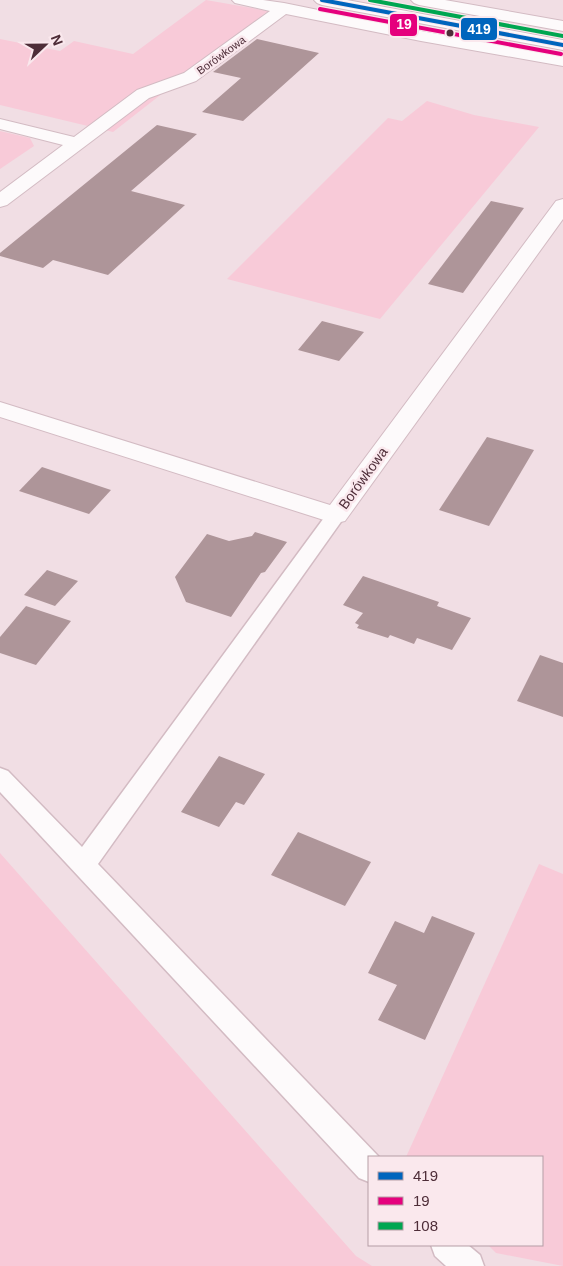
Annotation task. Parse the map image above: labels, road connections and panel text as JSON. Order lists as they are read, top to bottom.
{
  "streets": {
    "street": ["Borówkowa"]
  },
  "lines": ["transit line 419", "transit line 108", "transit line 19"],
  "legend": ["419", "19", "108"],
  "north": "right"
}
